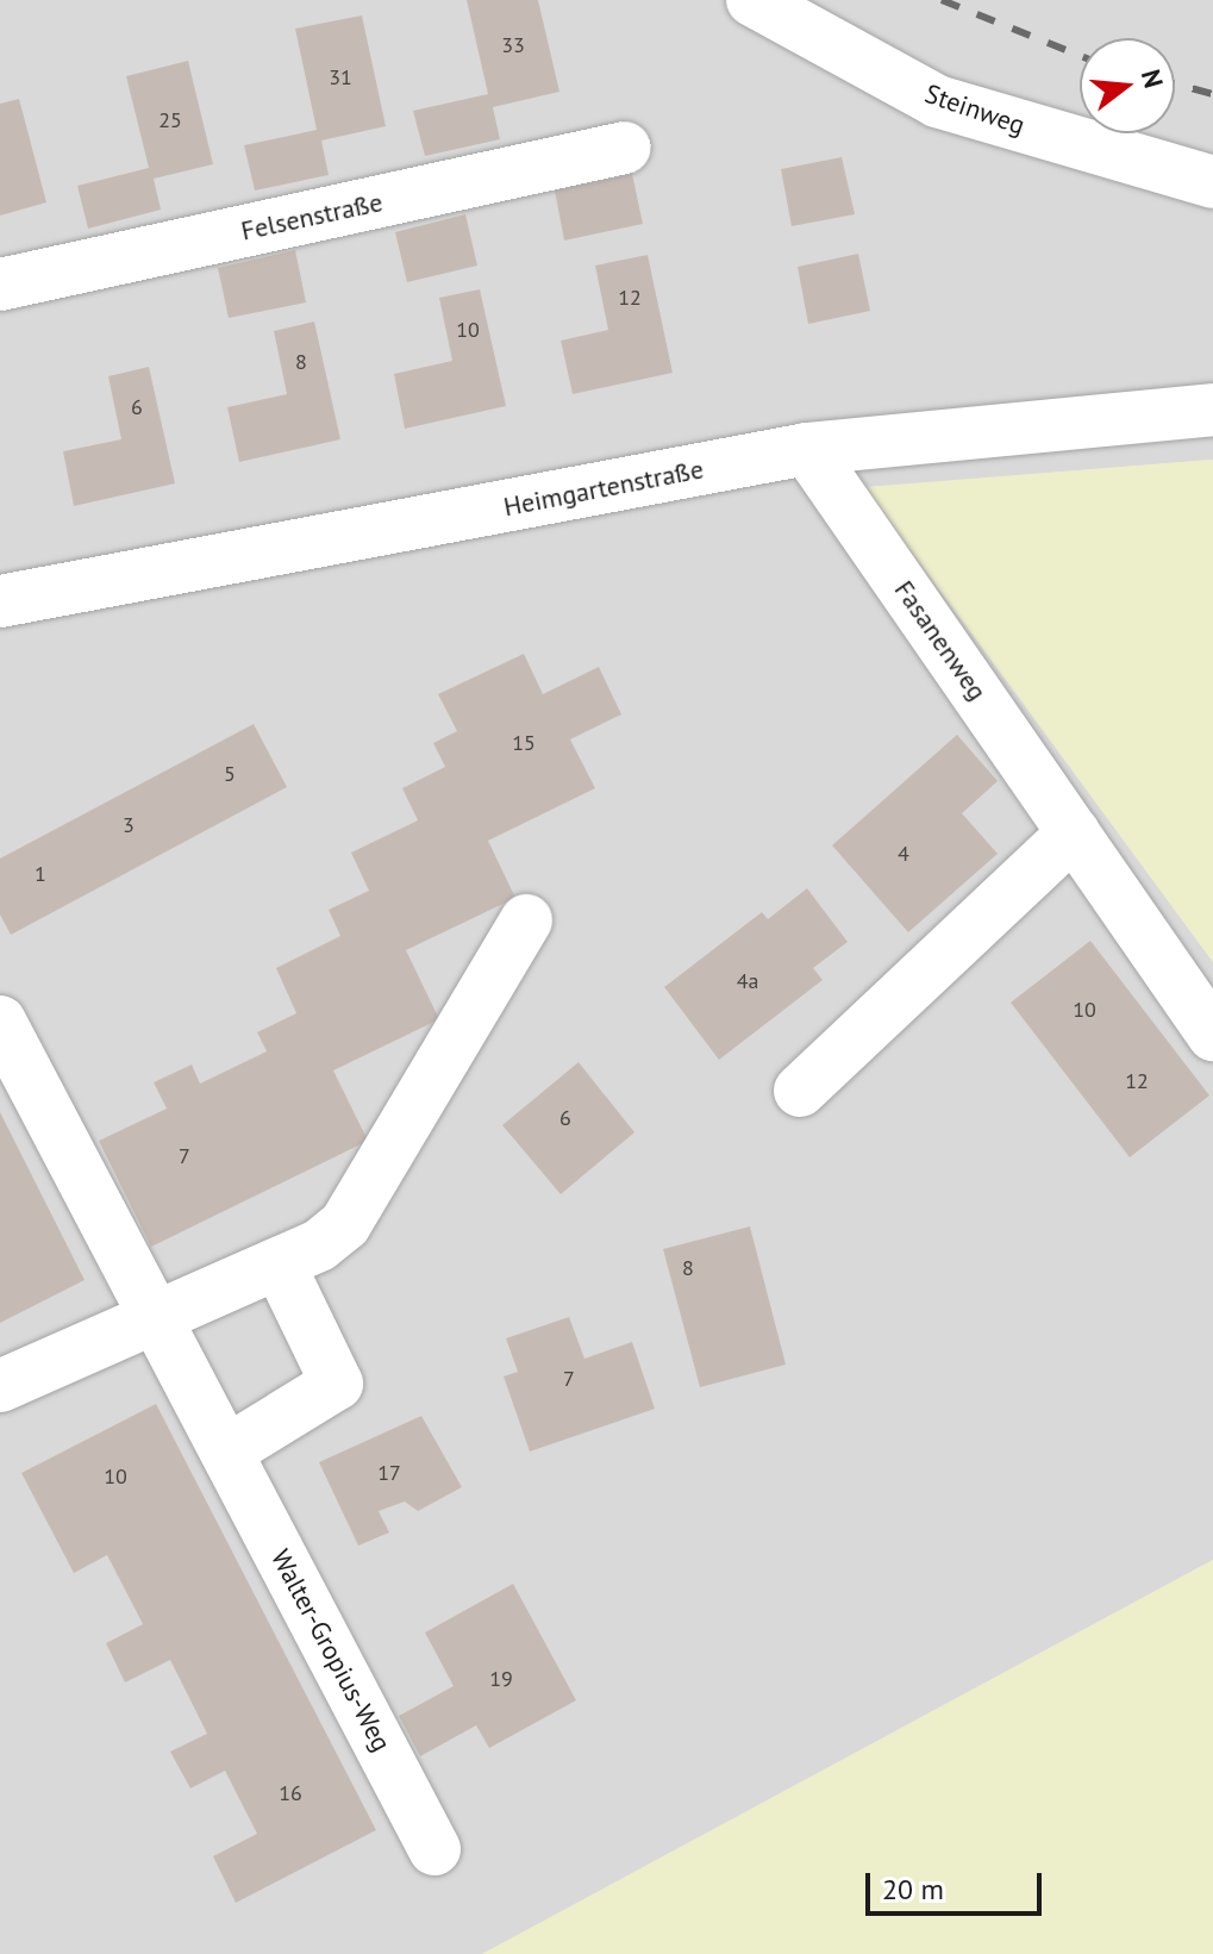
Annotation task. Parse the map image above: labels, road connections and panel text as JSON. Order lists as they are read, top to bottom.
{
  "streets": {
    "street": [
      "Steinweg",
      "Felsenstraße",
      "Heimgartenstraße",
      "Fasanenweg",
      "Walter-Gropius-Weg"
    ]
  },
  "crossings": [
    ["Heimgartenstraße", "Fasanenweg"]
  ],
  "house_numbers": [
    "33",
    "31",
    "25",
    "12",
    "10",
    "8",
    "6",
    "15",
    "5",
    "3",
    "4",
    "1",
    "4a",
    "10",
    "12",
    "6",
    "7",
    "8",
    "7",
    "17",
    "10",
    "19",
    "16"
  ],
  "scale_bar": "20 m",
  "north": "right"
}
